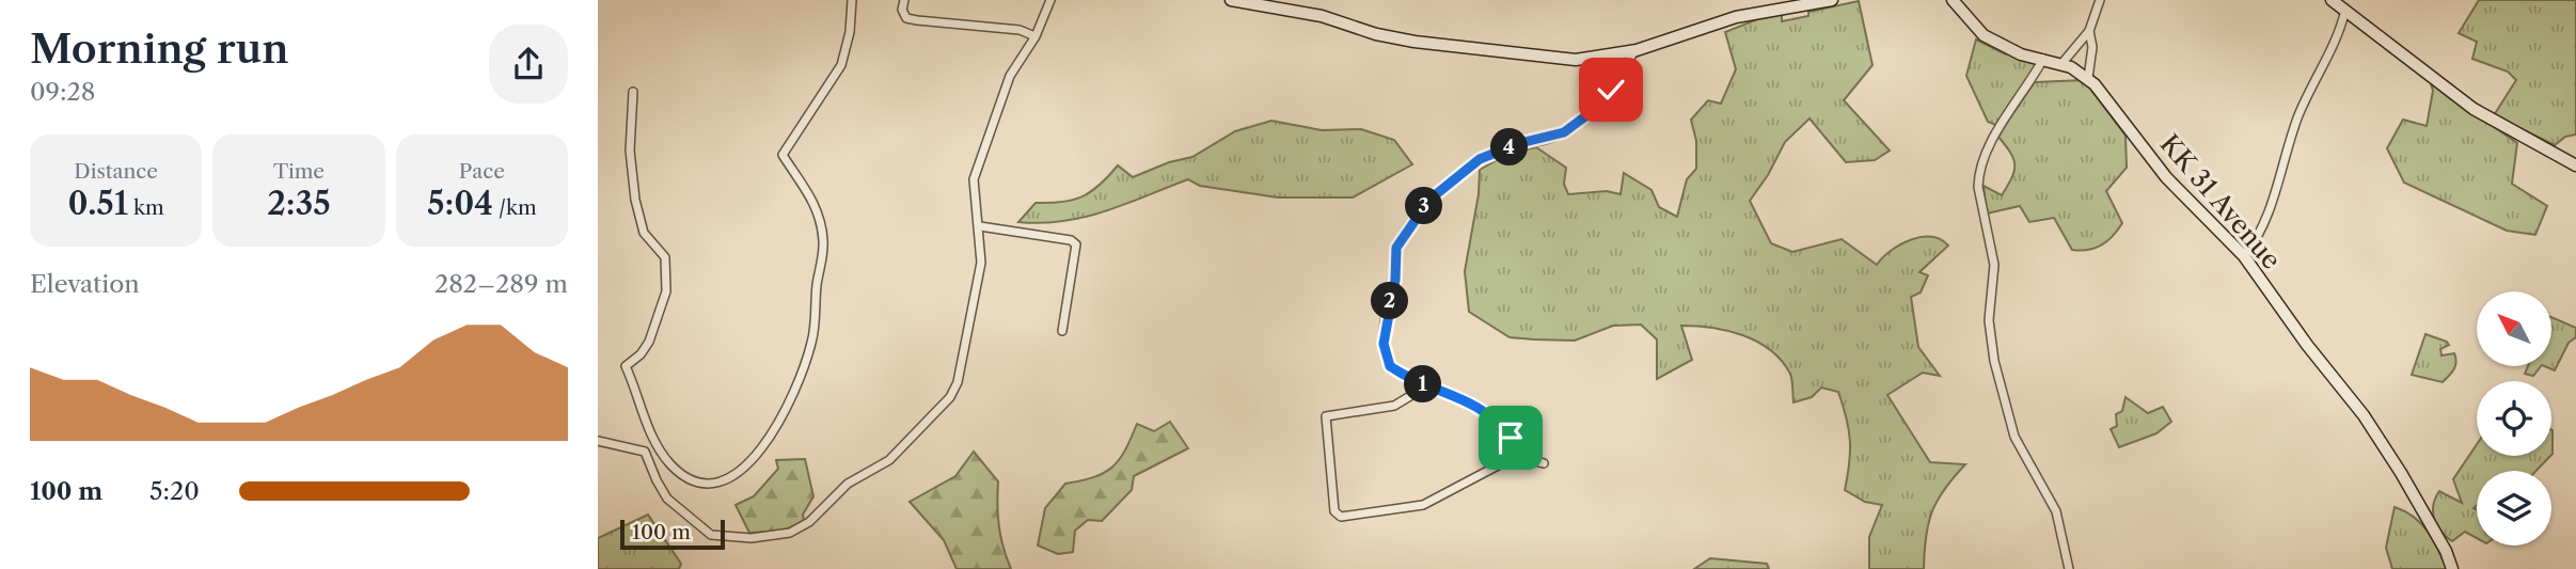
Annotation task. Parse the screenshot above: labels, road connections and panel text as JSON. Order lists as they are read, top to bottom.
{
  "streets": {
    "main road": ["KK 31 Avenue"]
  },
  "scale_bar": "100 m",
  "north": "top left",
  "page": {
    "heading": ["Morning run", "09:28"],
    "stats": [
      ["Distance", "0.51 km"],
      ["Time", "2:35"],
      ["Pace", "5:04 /km"]
    ],
    "pins": [
      "4",
      "3",
      "2",
      "1"
    ],
    "chart": ["Elevation", "282–289 m"],
    "list": [
      {
        "name": "100 m",
        "note": "5:20"
      }
    ],
    "scale": "100 m"
  }
}
